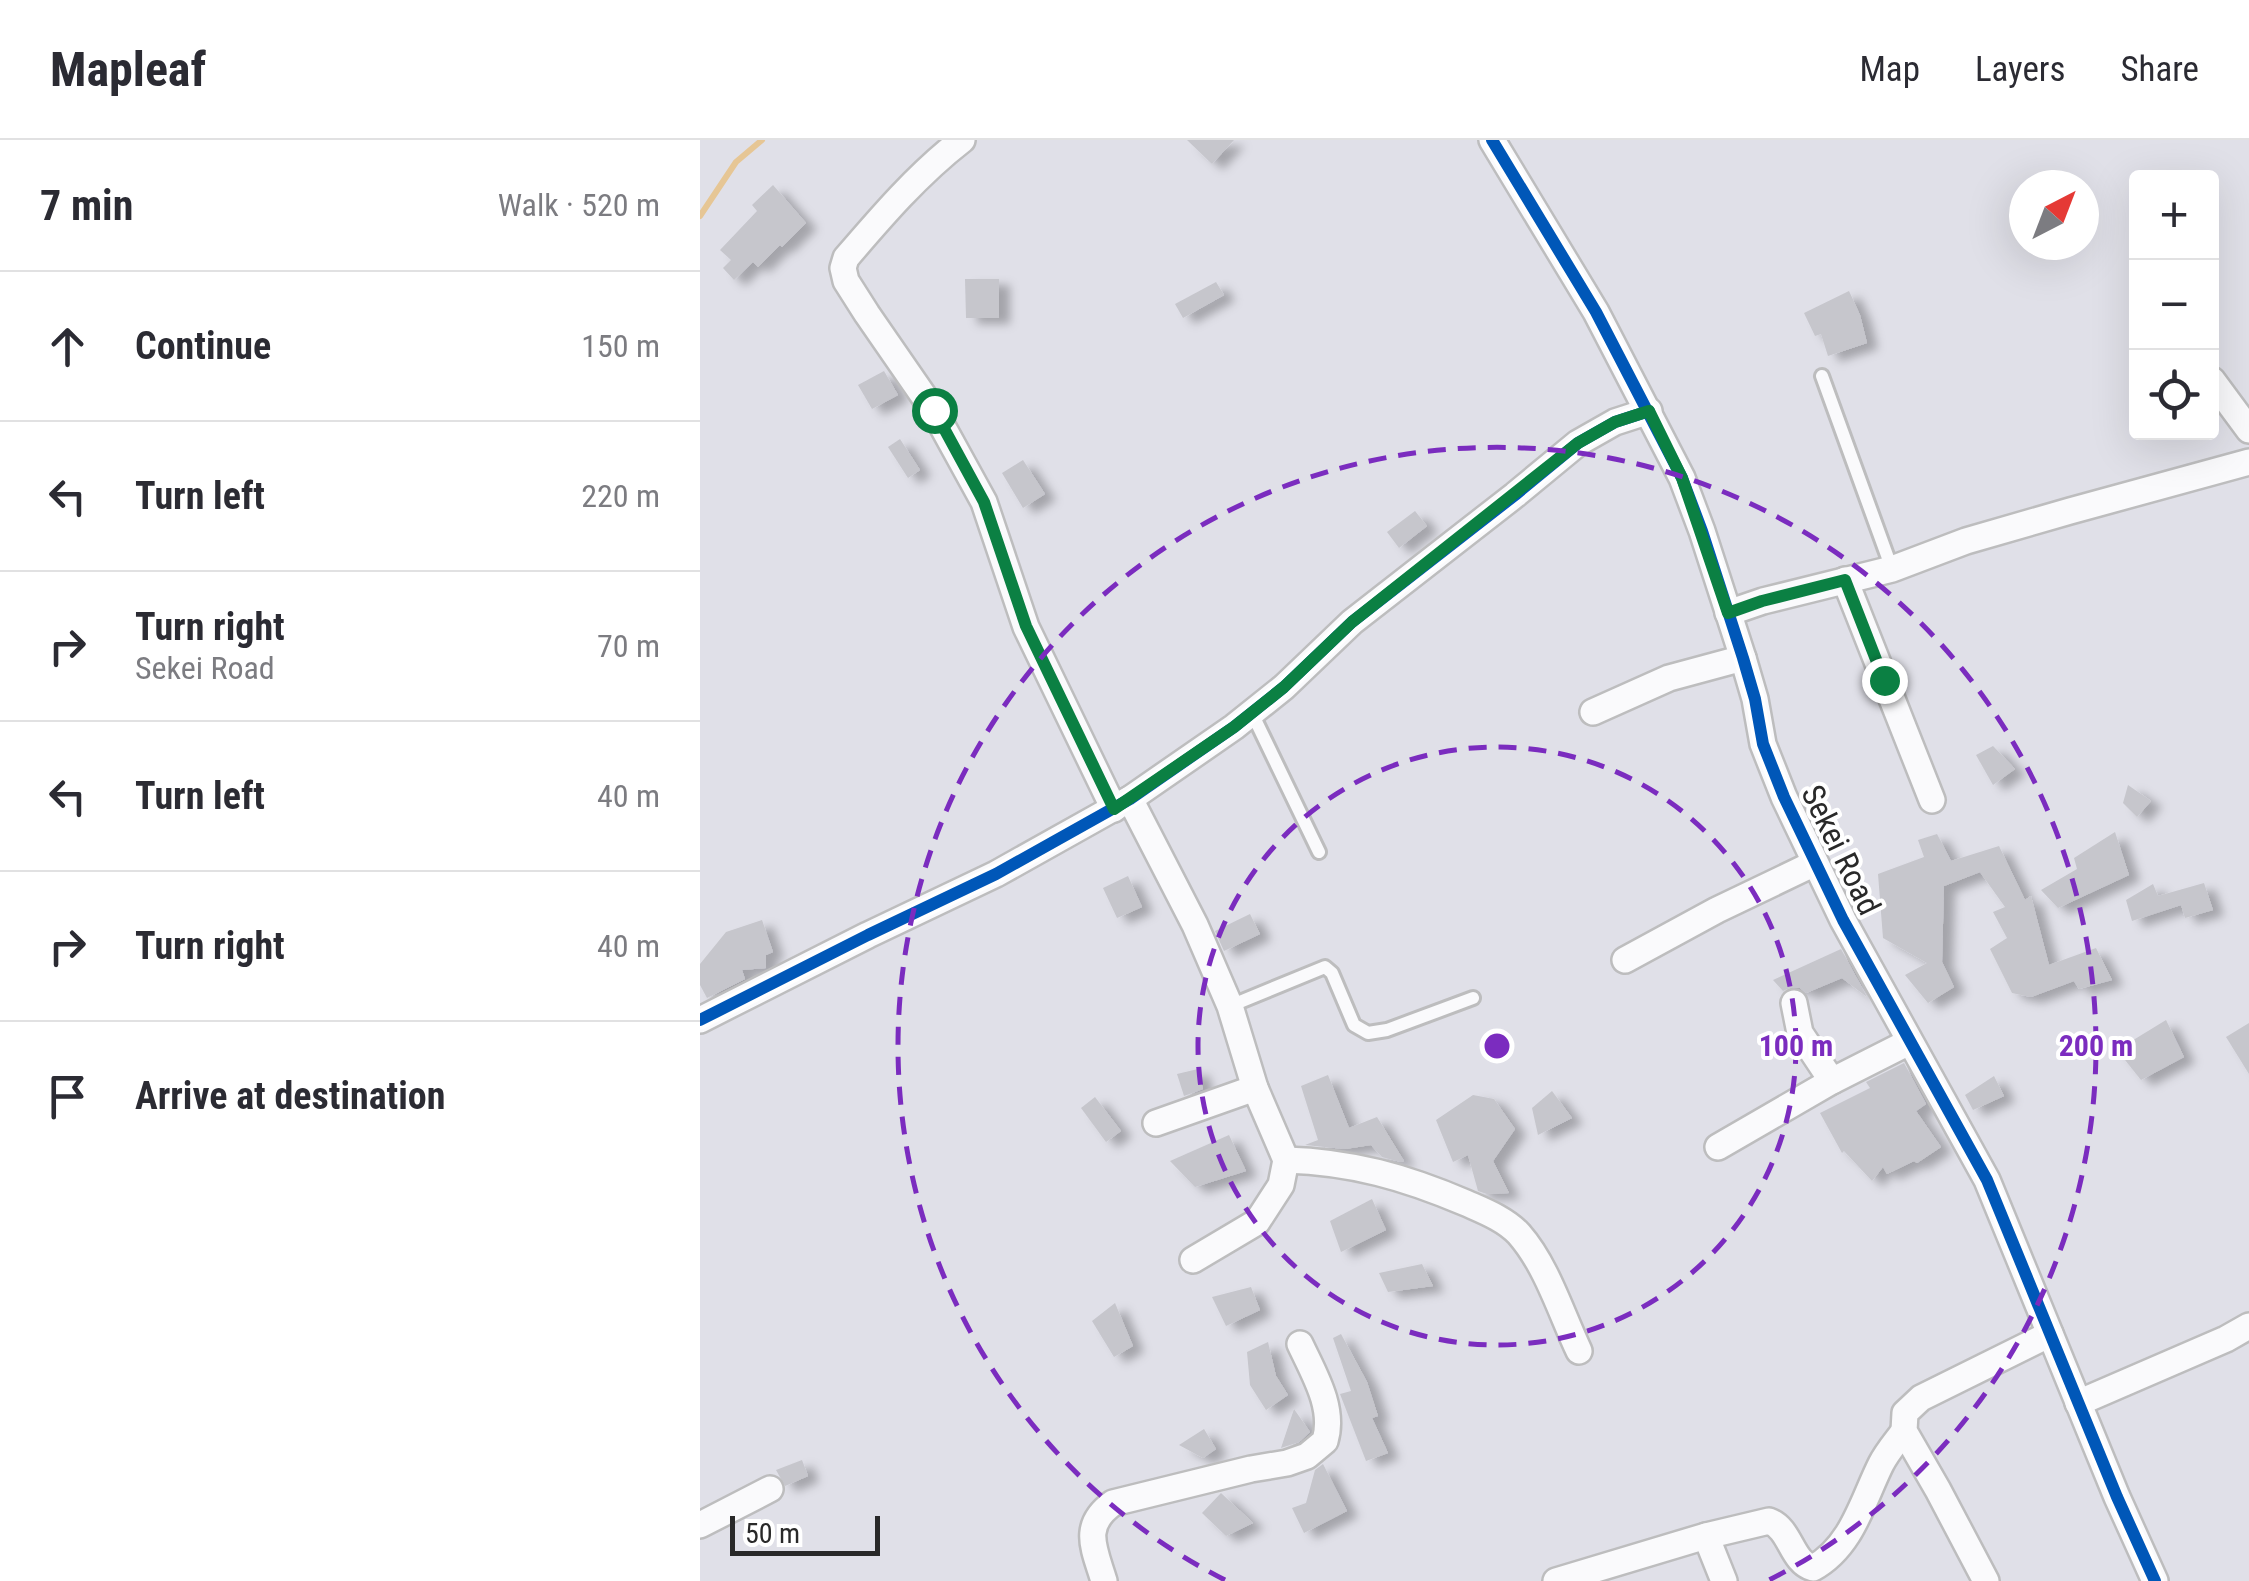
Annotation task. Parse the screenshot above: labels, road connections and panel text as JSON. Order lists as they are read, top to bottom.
{
  "streets": {
    "street": ["Sekei Road"]
  },
  "scale_bar": "50 m",
  "north": "top right",
  "page": {
    "header": "Mapleaf",
    "nav": ["Map", "Layers", "Share"],
    "heading": ["7 min", "Walk · 520 m"],
    "map_buttons": ["+", "−"],
    "list": [
      ["Continue", "150 m"],
      ["Turn left", "220 m"],
      ["Turn right", "Sekei Road", "70 m"],
      ["Turn left", "40 m"],
      ["Turn right", "40 m"],
      "Arrive at destination"
    ],
    "scale": "50 m"
  },
  "rings": ["100 m", "200 m"]
}
